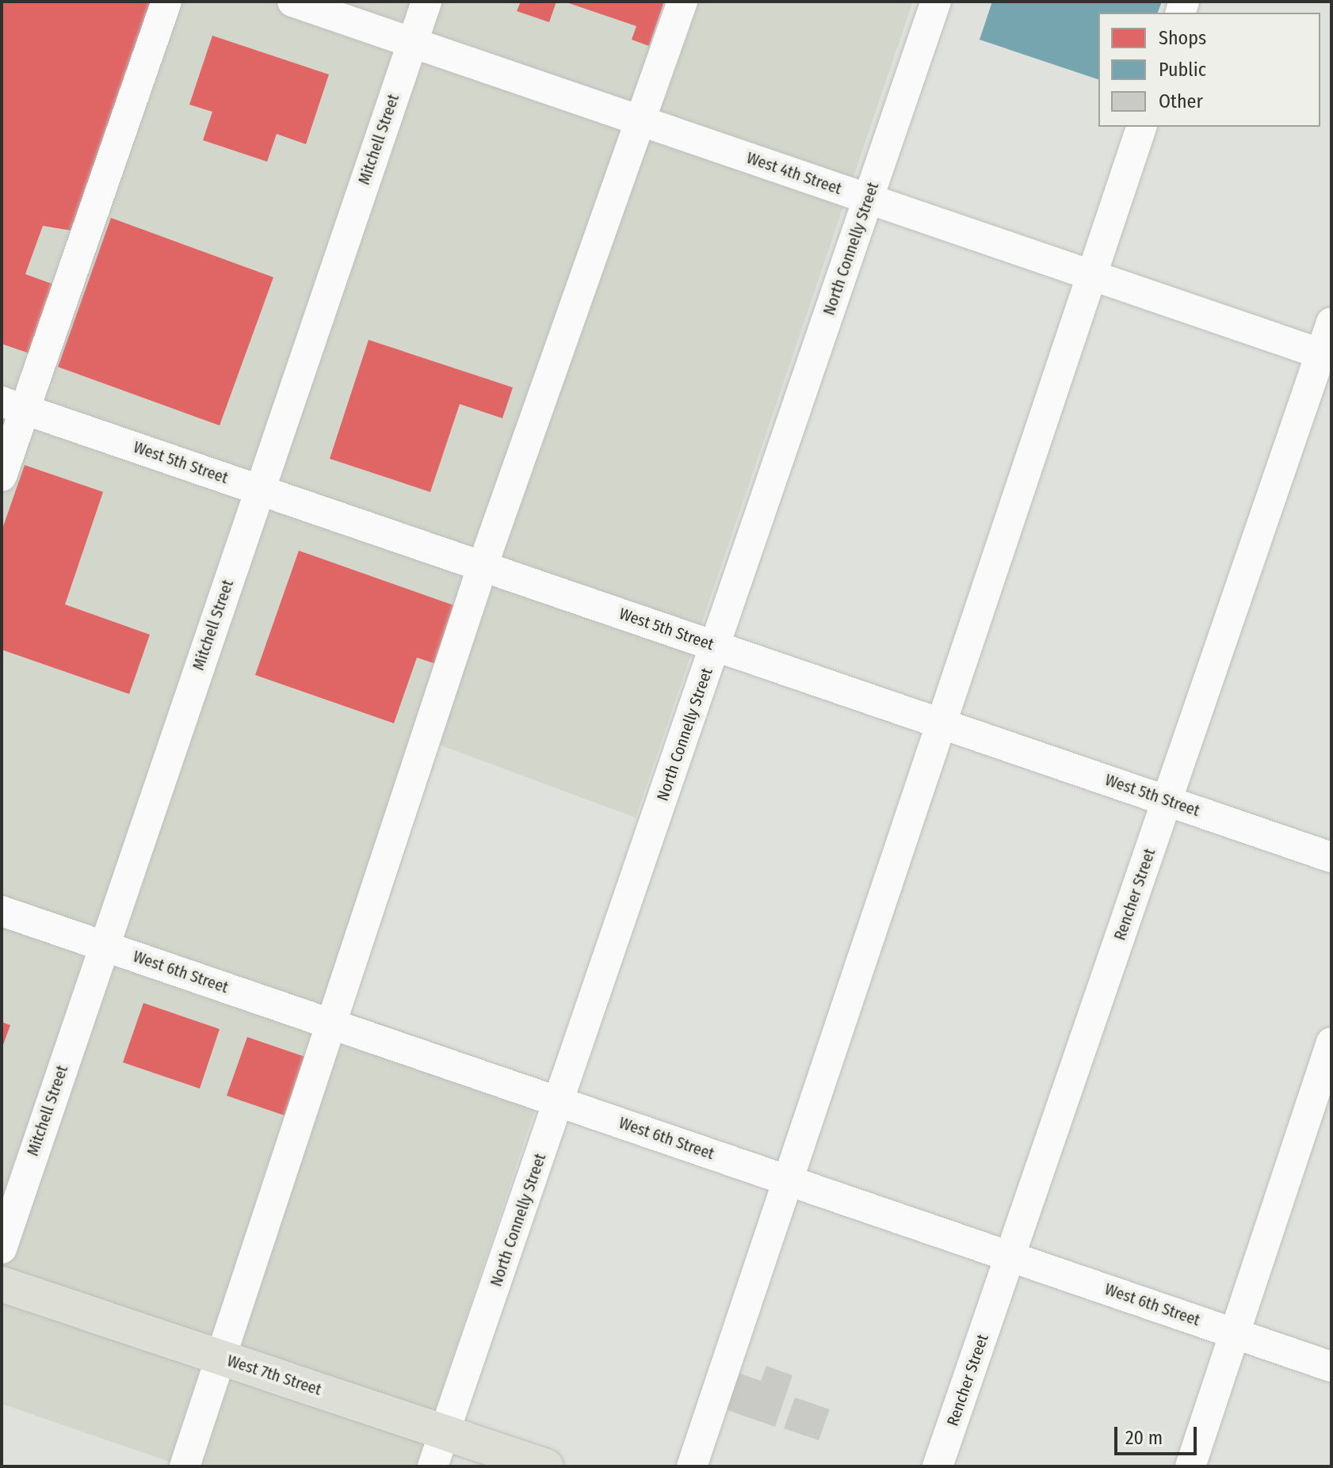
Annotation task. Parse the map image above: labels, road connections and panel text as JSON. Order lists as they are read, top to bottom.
{
  "streets": {
    "main road": ["West 7th Street"],
    "street": [
      "Mitchell Street",
      "West 4th Street",
      "North Connelly Street",
      "West 5th Street",
      "Rencher Street",
      "West 6th Street"
    ]
  },
  "crossings": [
    ["Mitchell Street", "West 4th Street"],
    ["Mitchell Street", "West 5th Street"],
    ["Mitchell Street", "West 6th Street"],
    ["West 4th Street", "North Connelly Street"],
    ["West 4th Street", "Rencher Street"],
    ["North Connelly Street", "West 5th Street"],
    ["North Connelly Street", "West 6th Street"],
    ["North Connelly Street", "West 7th Street"],
    ["West 5th Street", "Rencher Street"],
    ["Rencher Street", "West 6th Street"]
  ],
  "legend": ["Shops", "Public", "Other"],
  "scale_bar": "20 m"
}
